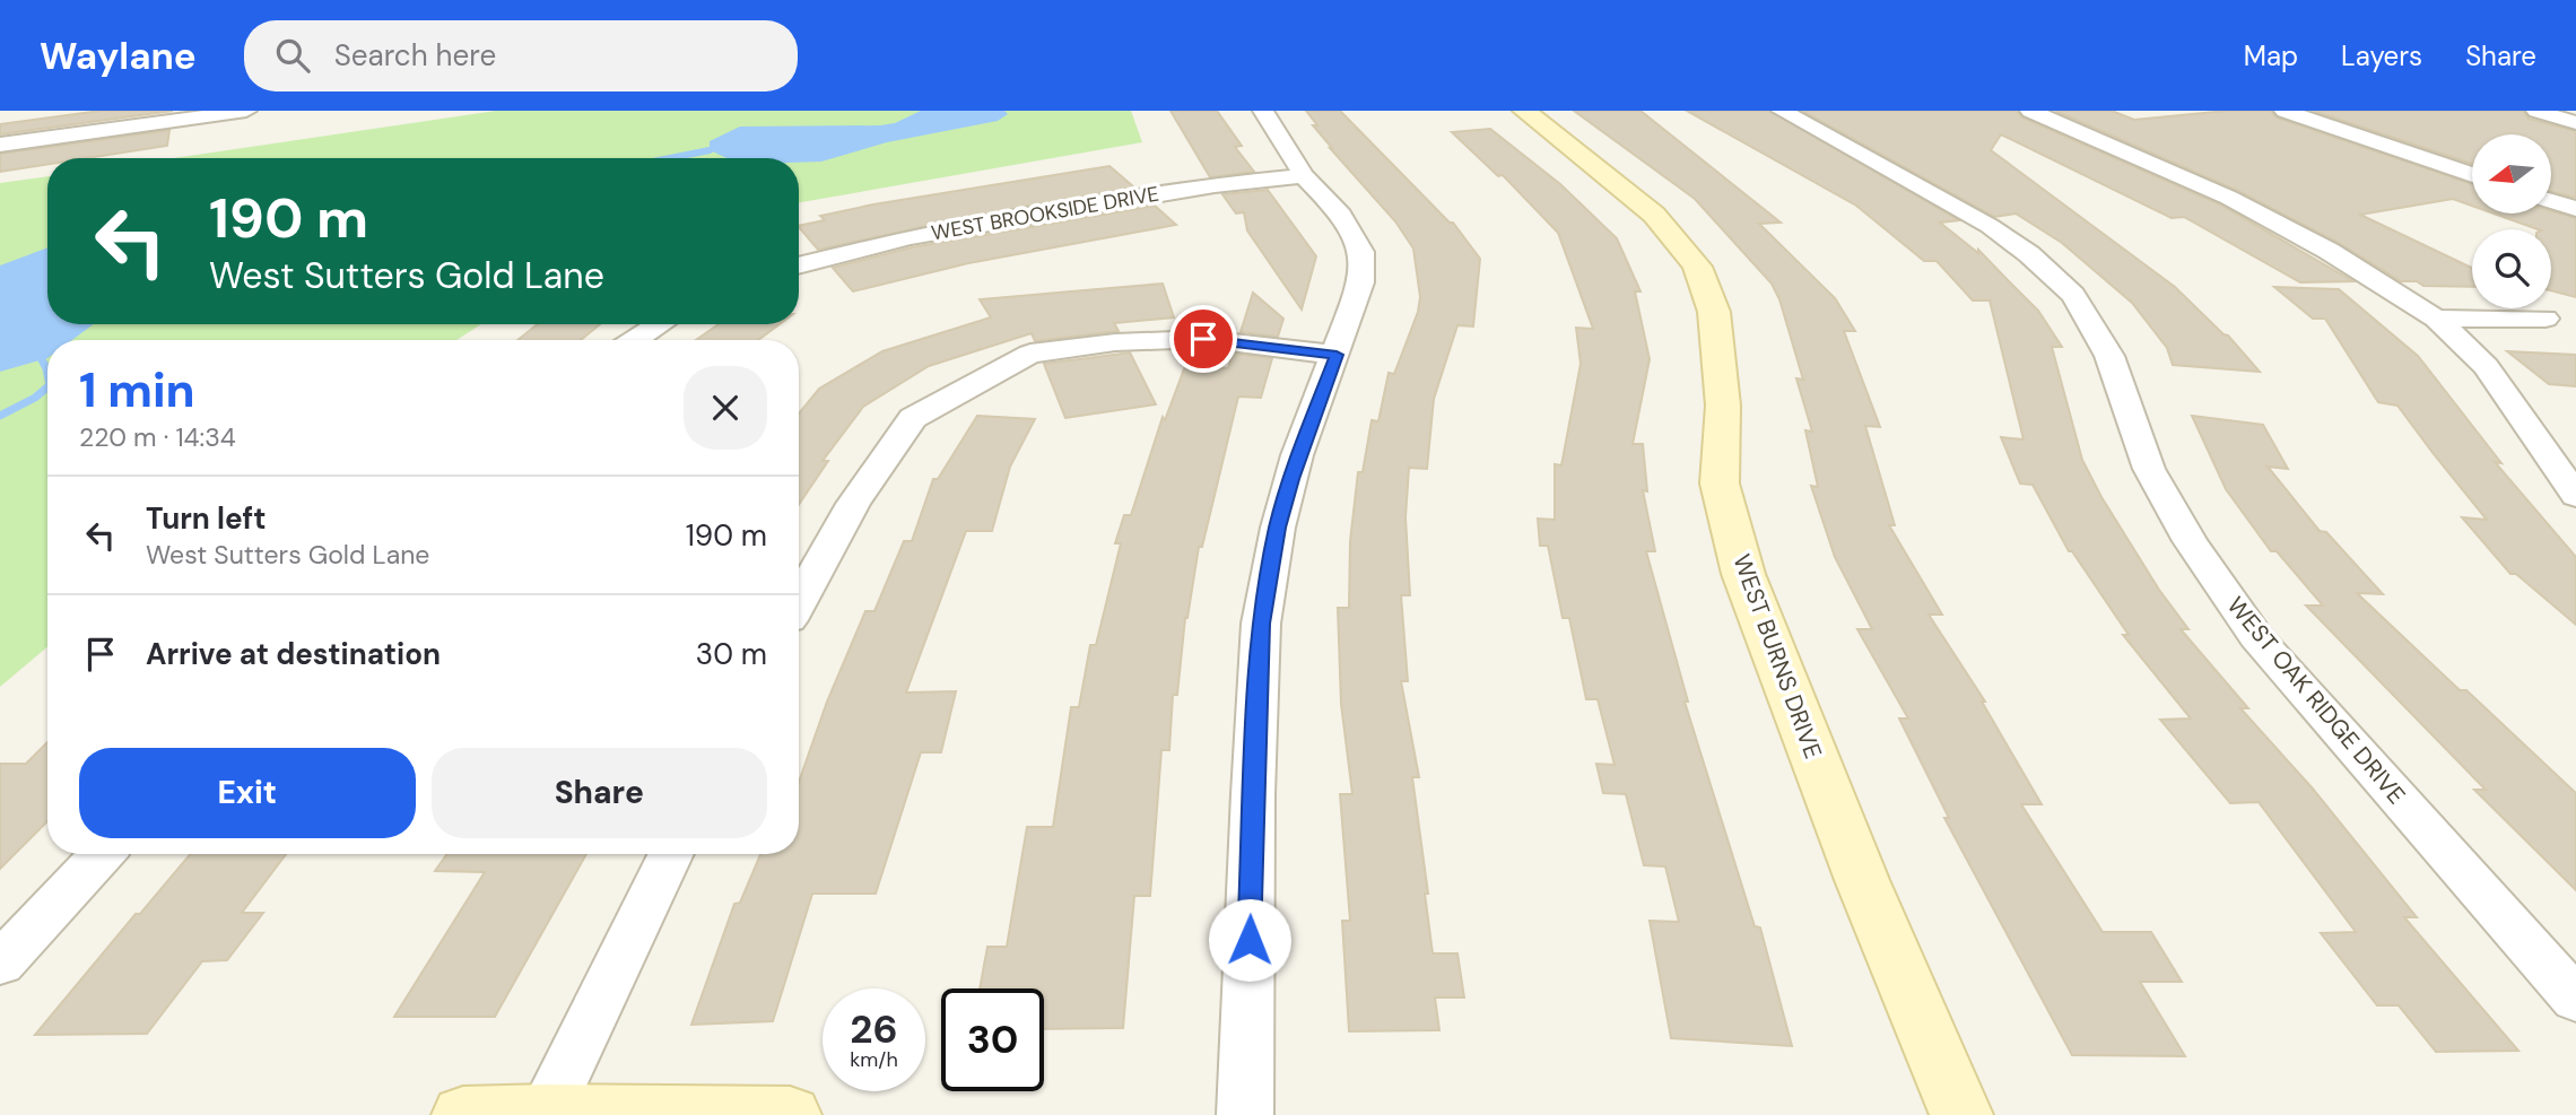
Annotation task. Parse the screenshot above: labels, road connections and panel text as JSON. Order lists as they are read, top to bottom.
{
  "streets": {
    "street": ["WEST BROOKSIDE DRIVE", "WEST BURNS DRIVE", "WEST OAK RIDGE DRIVE"]
  },
  "north": "left",
  "page": {
    "header": "Waylane",
    "search": "Search here",
    "nav": ["Map", "Layers", "Share"],
    "turn": ["190 m", "West Sutters Gold Lane"],
    "heading": ["1 min", "220 m · 14:34"],
    "list": [
      {
        "name": "Turn left",
        "note": "West Sutters Gold Lane",
        "value": "190 m"
      },
      {
        "name": "Arrive at destination",
        "value": "30 m"
      }
    ],
    "buttons": ["Exit", "Share"],
    "speed": "26 km/h",
    "limit": "30"
  }
}
